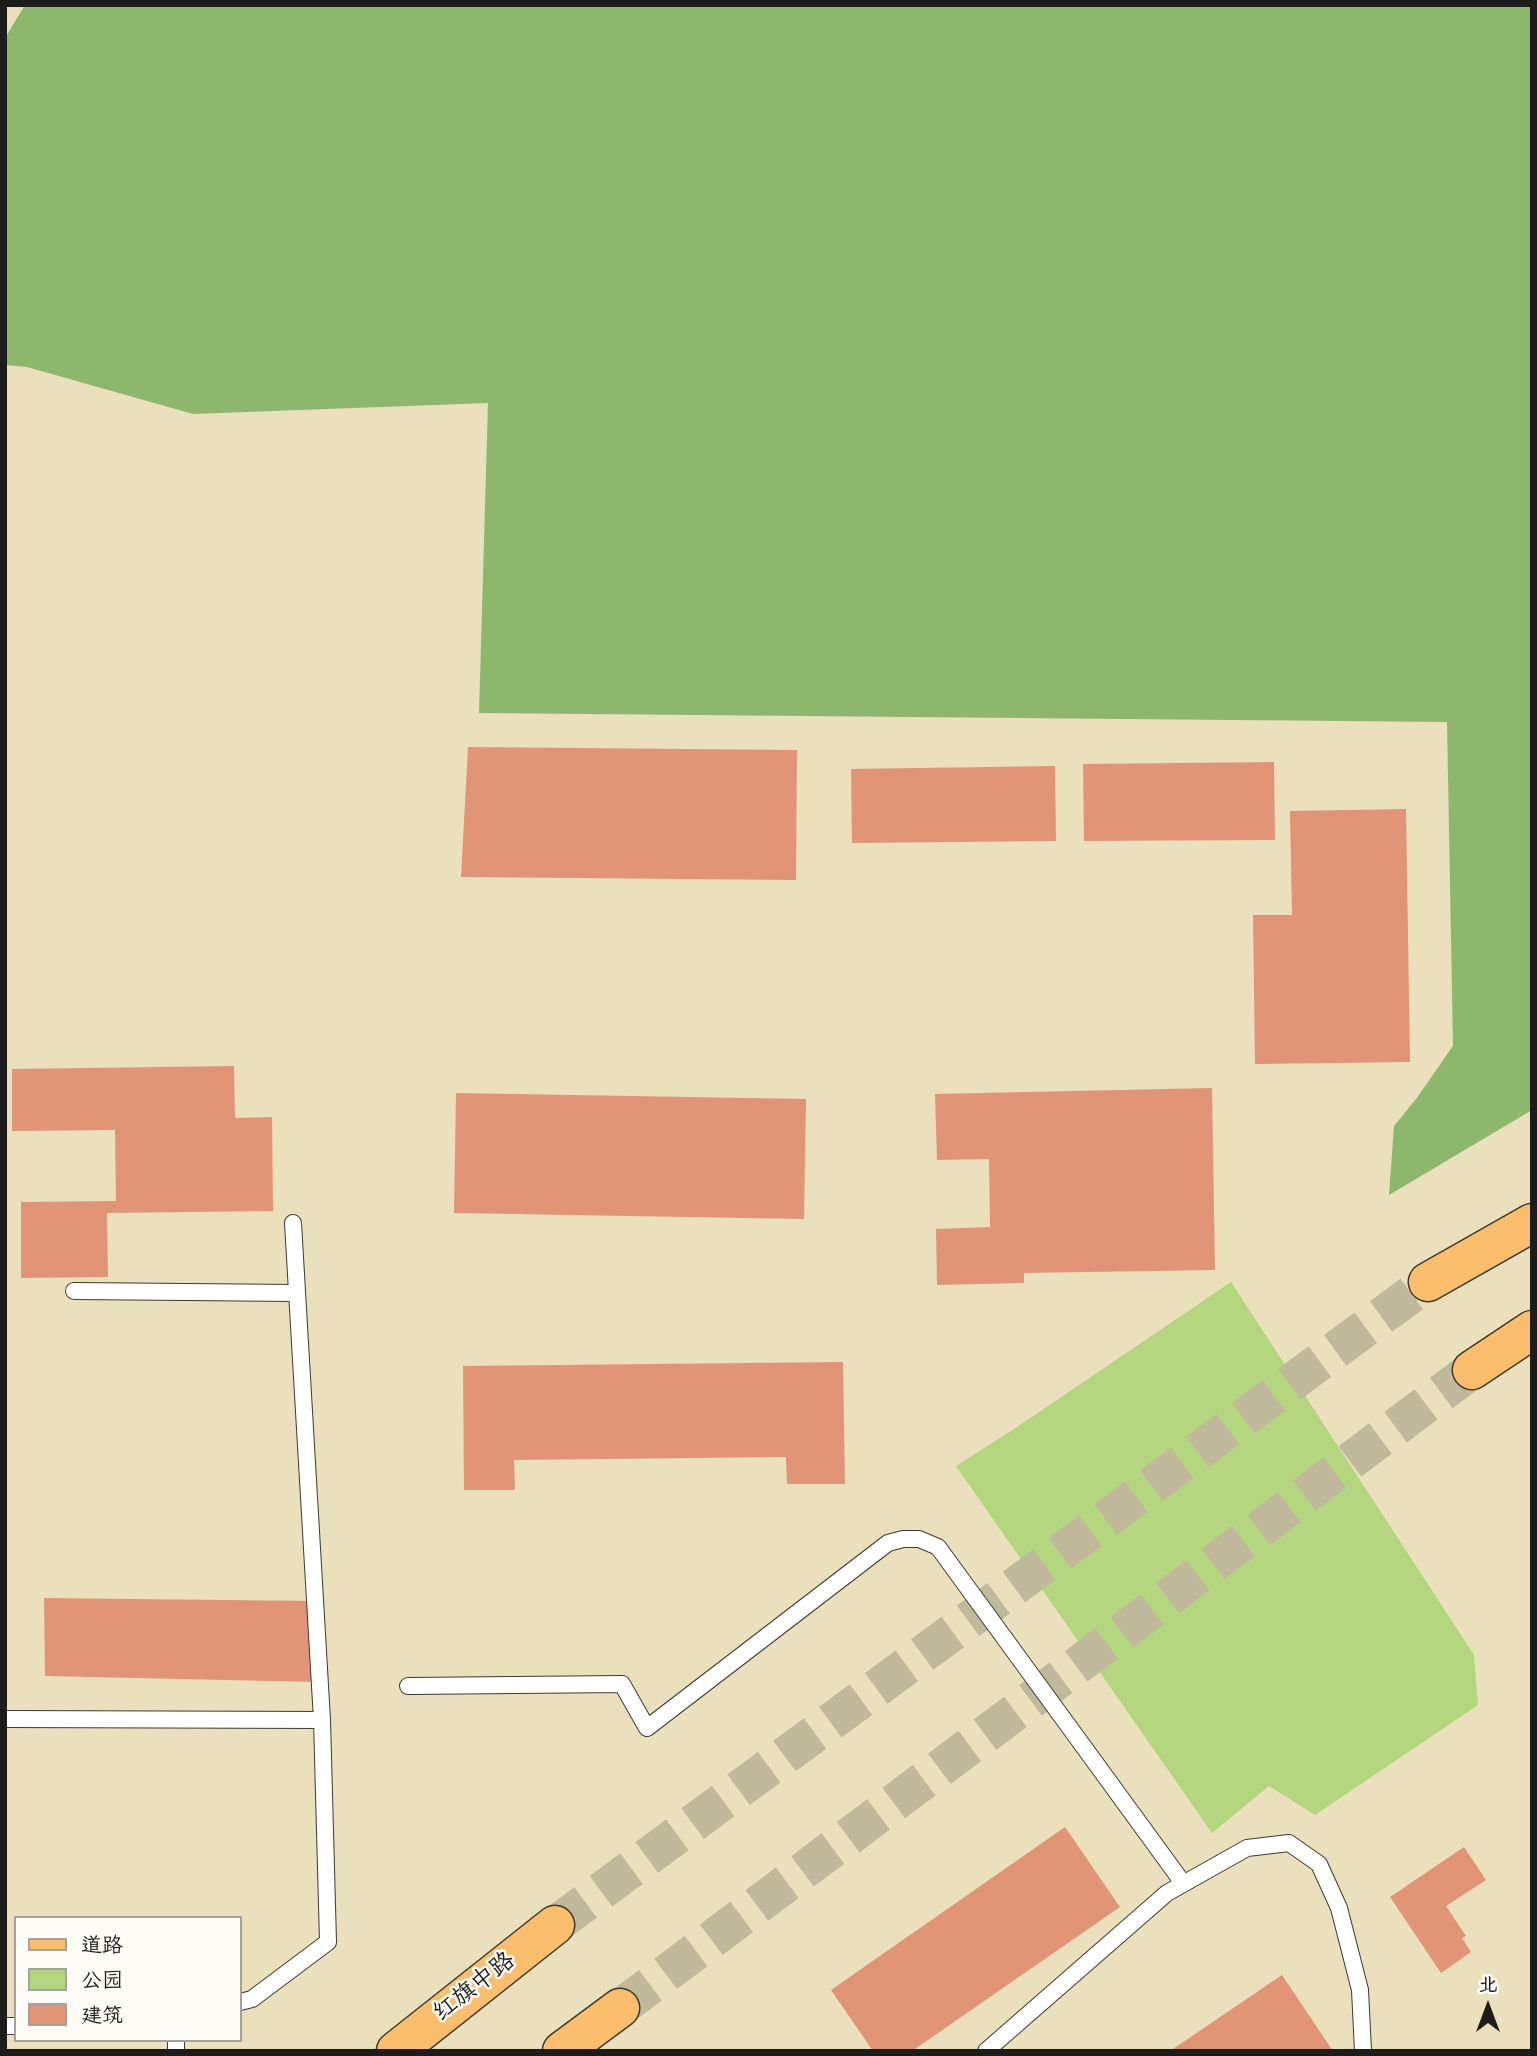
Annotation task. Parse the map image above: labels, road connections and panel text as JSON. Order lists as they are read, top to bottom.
{
  "streets": {
    "main road": ["红旗中路"]
  },
  "legend": ["道路", "公园", "建筑"],
  "north": "top"
}
